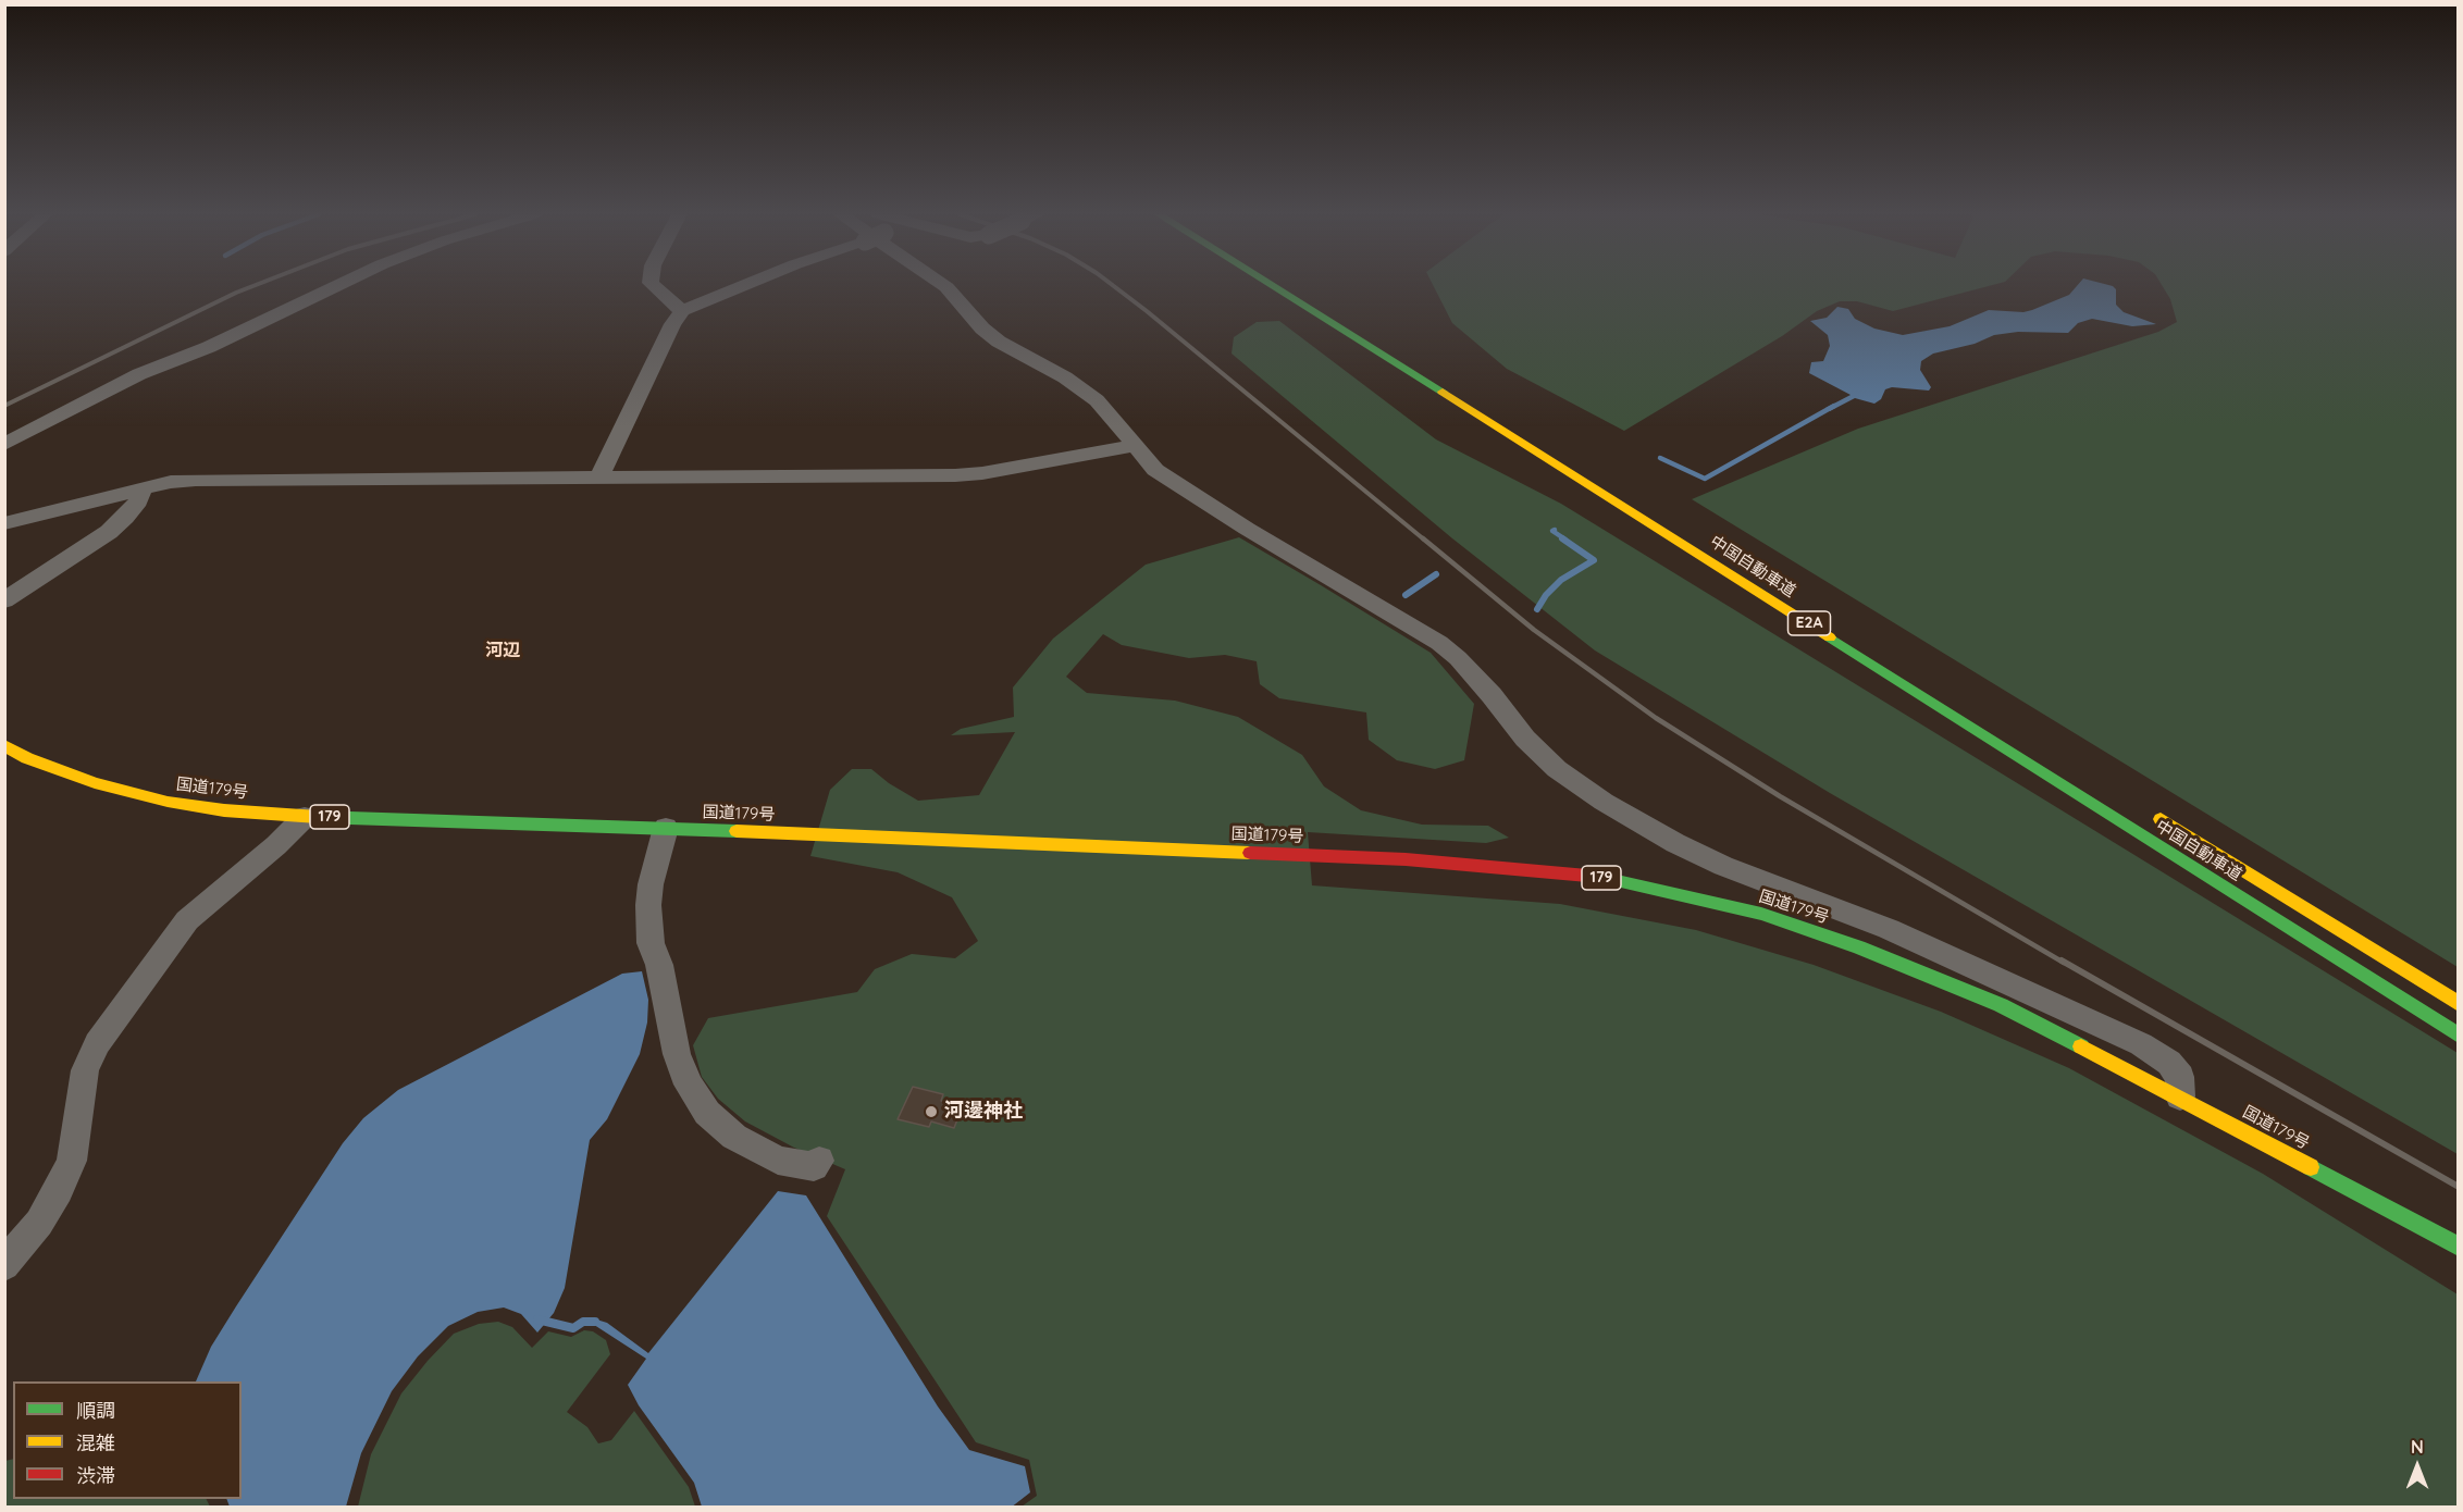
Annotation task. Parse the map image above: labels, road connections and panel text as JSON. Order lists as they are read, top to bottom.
{
  "streets": {
    "highway": [
      "中国自動車道",
      "E2A",
      "国道179号",
      "179"
    ]
  },
  "districts": ["河辺"],
  "places": ["河邊神社"],
  "legend": ["順調", "混雑", "渋滞"],
  "north": "top"
}
